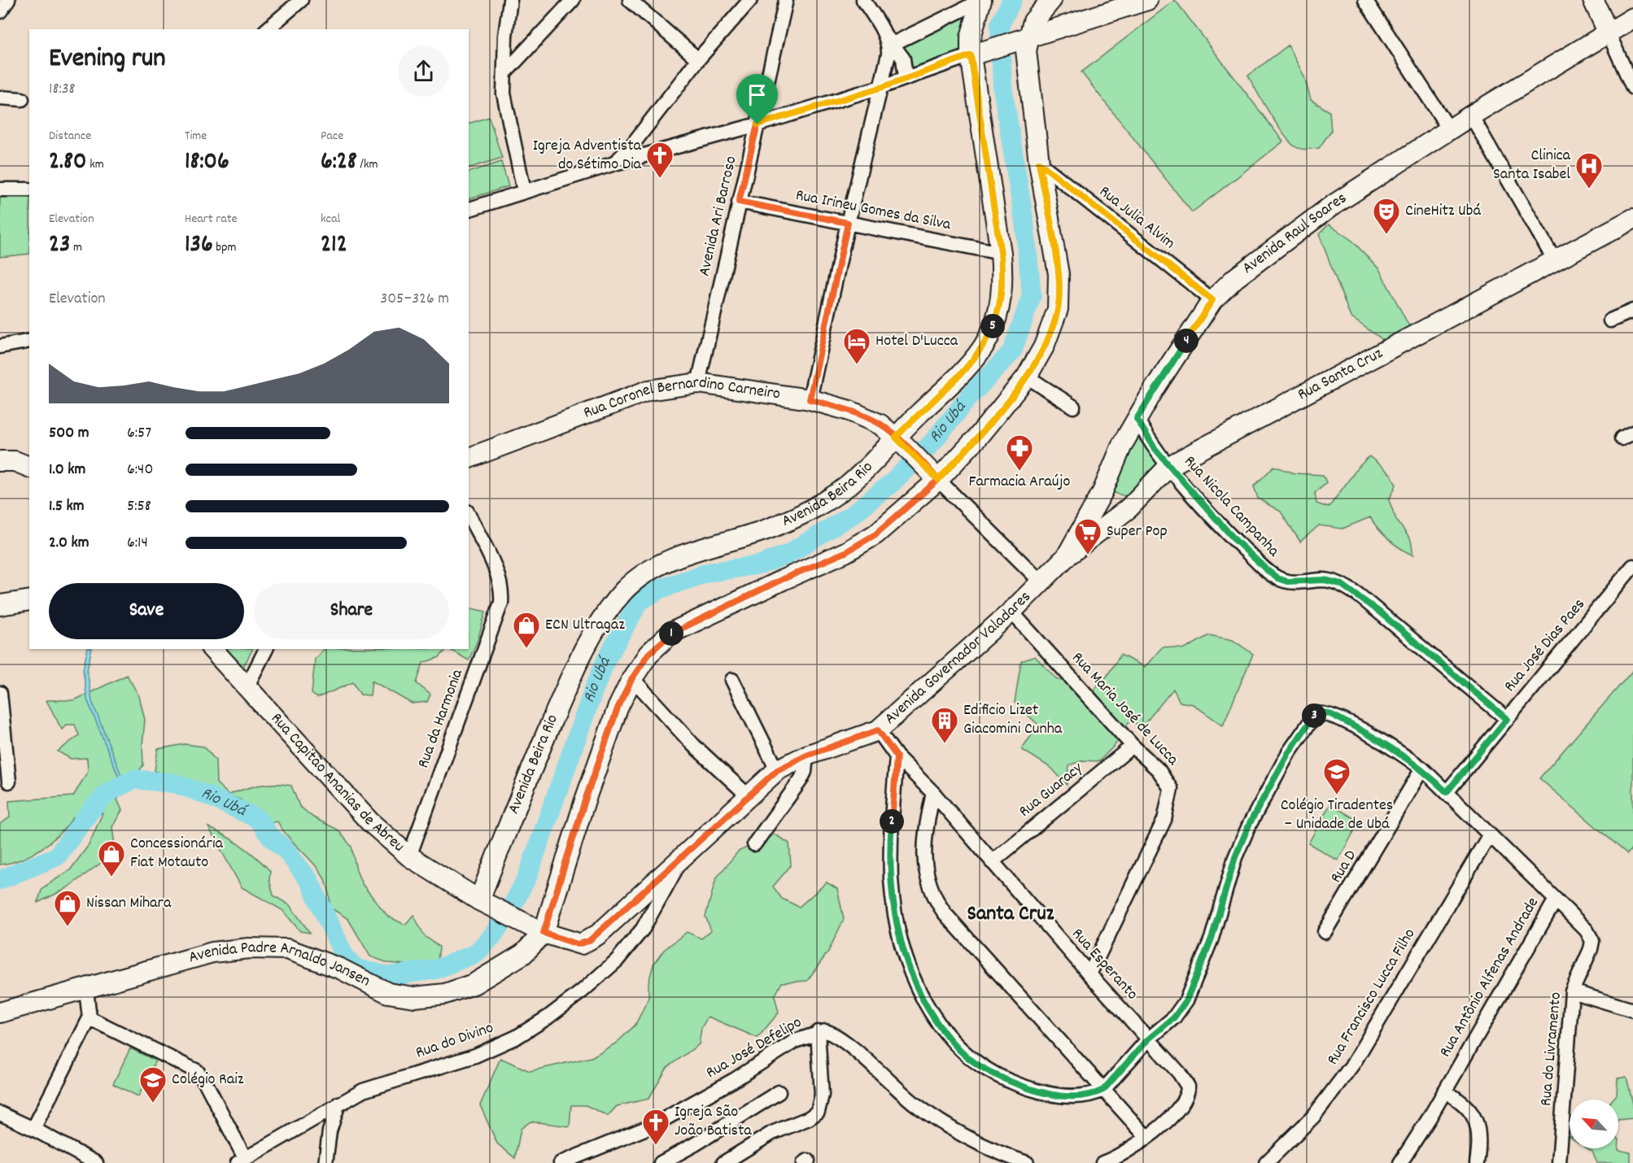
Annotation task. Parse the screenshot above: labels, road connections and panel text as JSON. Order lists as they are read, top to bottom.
{
  "streets": {
    "main road": [
      "Avenida Raul Soares",
      "Rua Santa Cruz",
      "Rua Coronel Bernardino Carneiro",
      "Avenida Beira Rio",
      "Avenida Governador Valadares",
      "Rua Capitão Ananias de Abreu",
      "Avenida Padre Arnaldo Jansen"
    ],
    "street": [
      "Rua Irineu Gomes da Silva",
      "Avenida Ari Barroso",
      "Rua Julia Alvim",
      "Rua Nicola Campanha",
      "Rua José Dias Paes",
      "Rua Maria José de Lucca",
      "Rua da Harmonia",
      "Rua Guaracy",
      "Rua D",
      "Rua Esperanto",
      "Rua Antônio Alfenas Andrade",
      "Rua Francisco Lucca Filho",
      "Rua do Divino",
      "Rua José Defelipo",
      "Rua do Livramento"
    ]
  },
  "crossings": [
    ["Rua Irineu Gomes da Silva", "Avenida Ari Barroso"],
    ["Rua Irineu Gomes da Silva", "Avenida Beira Rio"],
    ["Avenida Ari Barroso", "Rua Coronel Bernardino Carneiro"],
    ["Rua Julia Alvim", "Avenida Raul Soares"],
    ["Avenida Raul Soares", "Rua Santa Cruz"],
    ["Avenida Raul Soares", "Rua Nicola Campanha"],
    ["Avenida Raul Soares", "Avenida Governador Valadares"],
    ["Rua Santa Cruz", "Rua Nicola Campanha"],
    ["Rua Santa Cruz", "Avenida Governador Valadares"],
    ["Rua Coronel Bernardino Carneiro", "Avenida Beira Rio"],
    ["Avenida Beira Rio", "Rua Capitão Ananias de Abreu"],
    ["Rua Nicola Campanha", "Rua José Dias Paes"],
    ["Rua José Dias Paes", "Rua Antônio Alfenas Andrade"],
    ["Avenida Governador Valadares", "Rua Maria José de Lucca"],
    ["Avenida Governador Valadares", "Rua Capitão Ananias de Abreu"],
    ["Avenida Governador Valadares", "Rua Esperanto"],
    ["Avenida Governador Valadares", "Avenida Padre Arnaldo Jansen"],
    ["Avenida Governador Valadares", "Rua do Divino"],
    ["Rua Maria José de Lucca", "Rua Guaracy"],
    ["Rua Maria José de Lucca", "Rua Esperanto"],
    ["Rua da Harmonia", "Rua Capitão Ananias de Abreu"],
    ["Rua Capitão Ananias de Abreu", "Avenida Padre Arnaldo Jansen"],
    ["Rua Guaracy", "Rua Esperanto"],
    ["Rua D", "Rua Antônio Alfenas Andrade"],
    ["Rua Esperanto", "Rua Antônio Alfenas Andrade"],
    ["Rua Antônio Alfenas Andrade", "Rua Francisco Lucca Filho"],
    ["Rua Antônio Alfenas Andrade", "Rua do Livramento"]
  ],
  "districts": ["Santa Cruz"],
  "water": ["Rio Ubá"],
  "places": {
    "church": ["Igreja Adventista do Sétimo Dia", "Igreja São João Batista"],
    "hospital": ["Clinica Santa Isabel"],
    "theatre": ["CineHitz Ubá"],
    "hotel": ["Hotel D'Lucca"],
    "pharmacy": ["Farmacia Araújo"],
    "supermarket": ["Super Pop"],
    "shop": ["ECN Ultragaz", "Concessionária Fiat Motauto", "Nissan Mihara"],
    "building": ["Edificio Lizet Giacomini Cunha"],
    "school or university": ["Colégio Tiradentes – Unidade de Ubá", "Colégio Raiz"]
  },
  "north": "top left",
  "page": {
    "heading": ["Evening run", "18:38"],
    "stats": [
      ["Distance", "2.80 km"],
      ["Time", "18:06"],
      ["Pace", "6:28 /km"],
      ["Elevation", "23 m"],
      ["Heart rate", "136 bpm"],
      ["kcal", "212"]
    ],
    "chart": ["Elevation", "305–326 m"],
    "pins": [
      "5",
      "4",
      "1",
      "3",
      "2"
    ],
    "list": [
      {
        "name": "500 m",
        "note": "6:57"
      },
      {
        "name": "1.0 km",
        "note": "6:40"
      },
      {
        "name": "1.5 km",
        "note": "5:58"
      },
      {
        "name": "2.0 km",
        "note": "6:14"
      }
    ],
    "buttons": ["Save", "Share"]
  }
}
